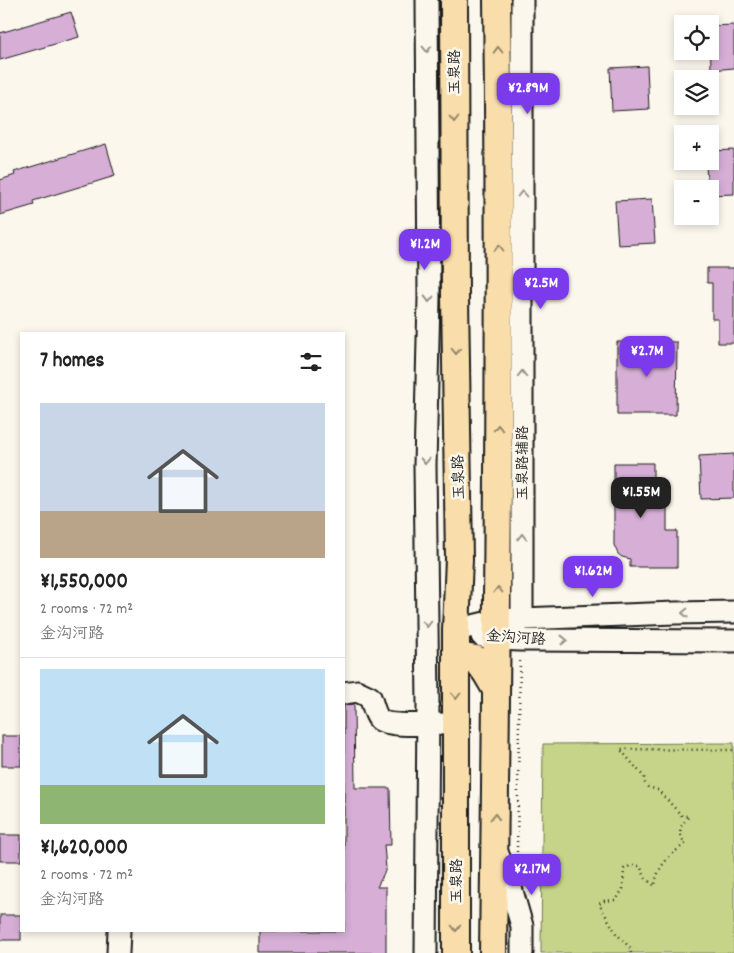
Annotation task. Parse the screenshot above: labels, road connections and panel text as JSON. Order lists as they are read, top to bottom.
{
  "streets": {
    "main road": ["玉泉路"],
    "street": ["玉泉路辅路", "金沟河路"]
  },
  "crossings": [
    ["玉泉路", "金沟河路"],
    ["玉泉路辅路", "金沟河路"]
  ],
  "page": {
    "map_buttons": ["+", "−"],
    "price": [
      "¥2.89M",
      "¥1.2M",
      "¥2.5M",
      "¥2.7M",
      "¥1.55M",
      "¥1.62M",
      "¥2.17M"
    ],
    "heading": "7 homes",
    "list": [
      {
        "name": "¥1,550,000",
        "note": "2 rooms · 72 m² · 金沟河路"
      },
      {
        "name": "¥1,620,000",
        "note": "2 rooms · 72 m² · 金沟河路"
      }
    ]
  }
}
